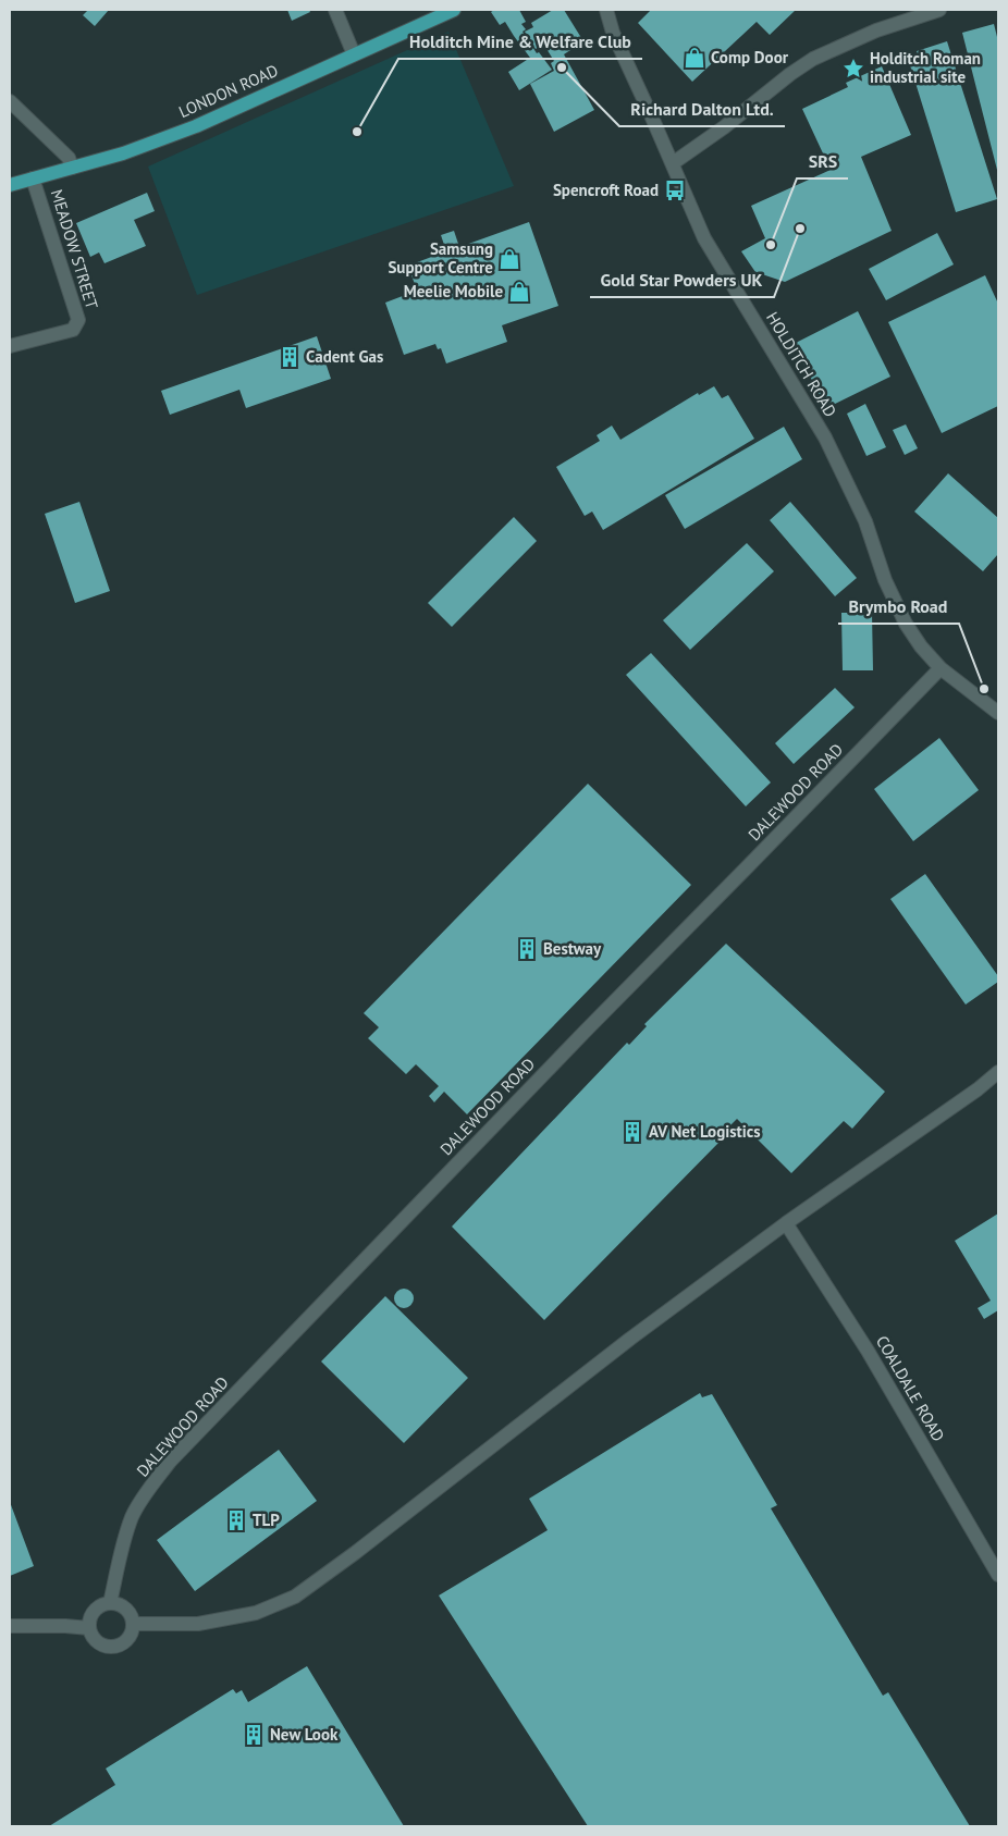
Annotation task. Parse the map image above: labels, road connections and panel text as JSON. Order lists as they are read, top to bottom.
{
  "streets": {
    "main road": ["LONDON ROAD"],
    "street": [
      "MEADOW STREET",
      "HOLDITCH ROAD",
      "DALEWOOD ROAD",
      "COALDALE ROAD"
    ]
  },
  "crossings": [
    ["LONDON ROAD", "MEADOW STREET"],
    ["HOLDITCH ROAD", "DALEWOOD ROAD"]
  ],
  "places": {
    "shop": ["Comp Door", "Samsung Support Centre", "Meelie Mobile"],
    "other": [
      "Richard Dalton Ltd.",
      "Holditch Mine & Welfare Club",
      "Gold Star Powders UK",
      "SRS",
      "Brymbo Road"
    ],
    "place": ["Holditch Roman industrial site"],
    "bus stop": ["Spencroft Road"],
    "building": [
      "Cadent Gas",
      "Bestway",
      "AV Net Logistics",
      "TLP",
      "New Look"
    ]
  }
}
